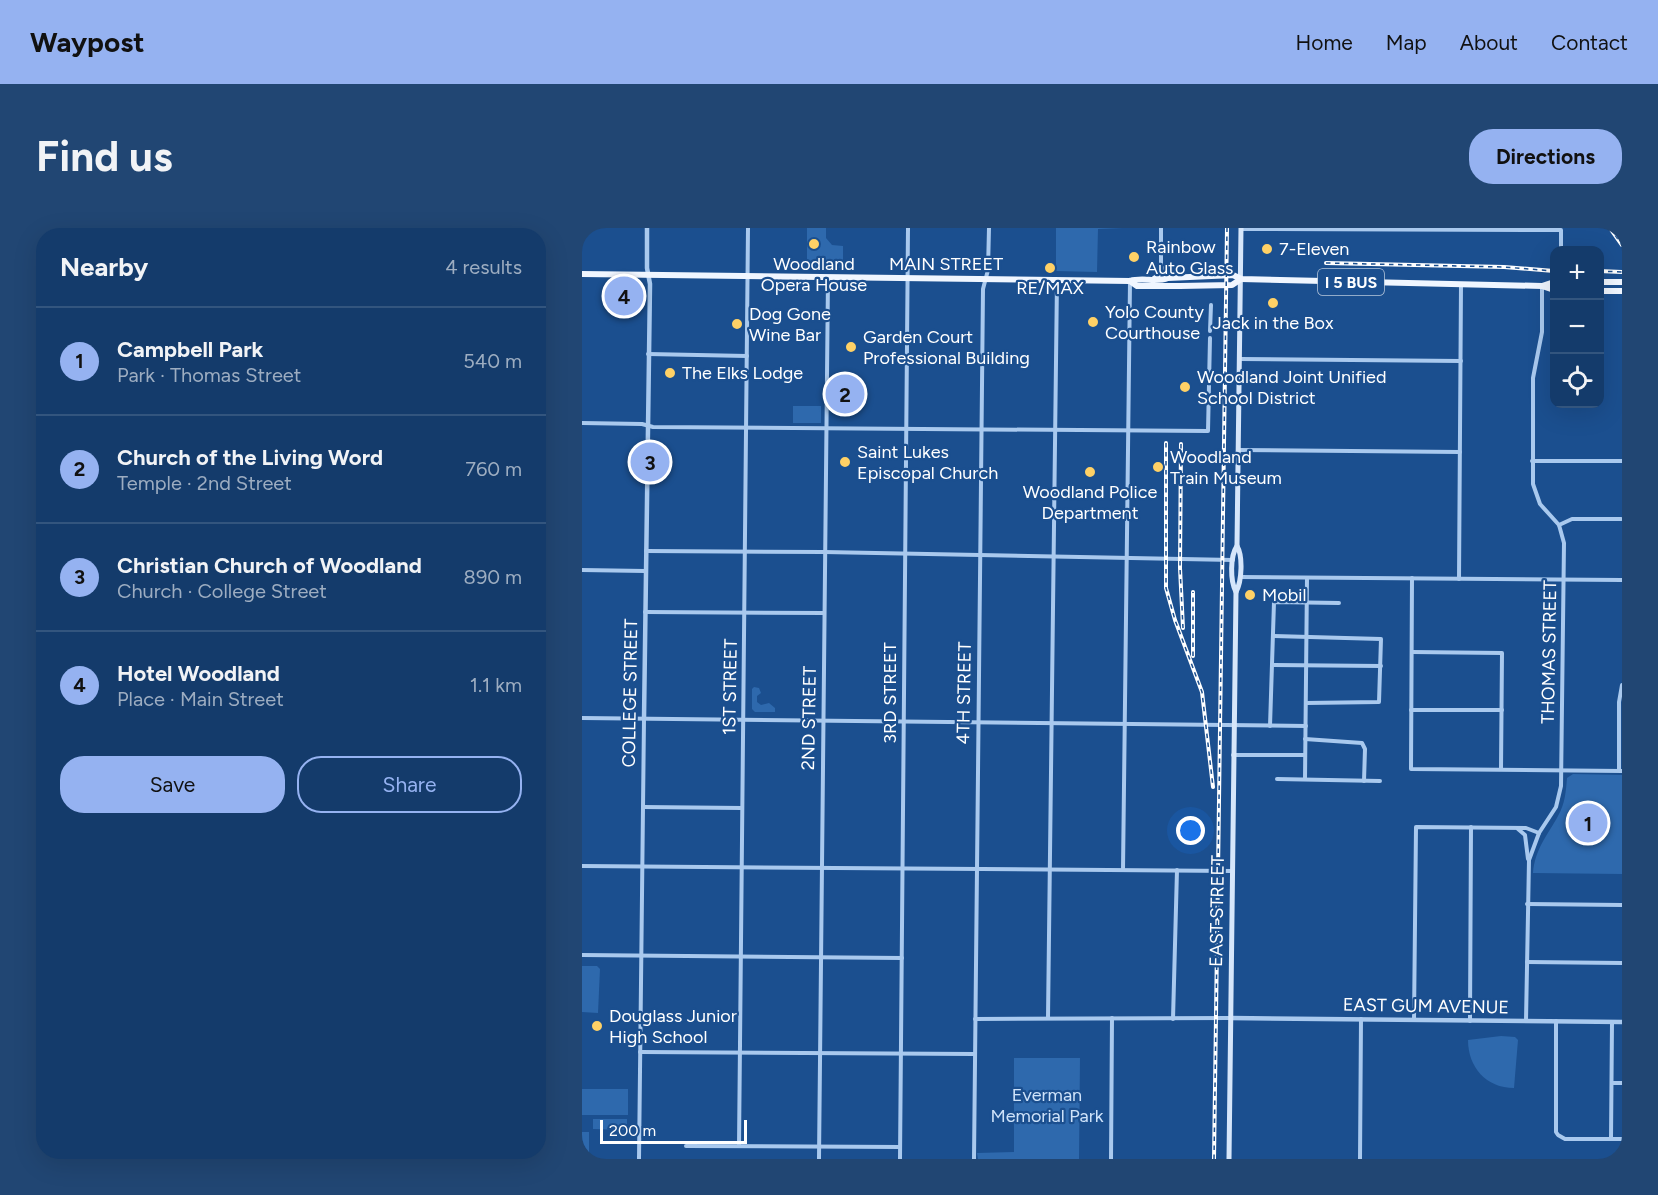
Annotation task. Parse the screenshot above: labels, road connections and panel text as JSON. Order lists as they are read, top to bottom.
{
  "streets": {
    "main road": ["MAIN STREET", "I 5 BUS", "EAST STREET"],
    "street": [
      "THOMAS STREET",
      "1ST STREET",
      "COLLEGE STREET",
      "3RD STREET",
      "4TH STREET",
      "2ND STREET",
      "EAST GUM AVENUE"
    ]
  },
  "crossings": [
    ["MAIN STREET", "I 5 BUS"],
    ["MAIN STREET", "1ST STREET"],
    ["MAIN STREET", "COLLEGE STREET"],
    ["MAIN STREET", "3RD STREET"],
    ["MAIN STREET", "4TH STREET"],
    ["MAIN STREET", "2ND STREET"],
    ["MAIN STREET", "EAST STREET"],
    ["I 5 BUS", "THOMAS STREET"],
    ["I 5 BUS", "EAST STREET"],
    ["THOMAS STREET", "EAST GUM AVENUE"],
    ["EAST STREET", "EAST GUM AVENUE"]
  ],
  "parks": ["Everman Memorial Park"],
  "places": [
    "Woodland Opera House",
    "7-Eleven",
    "Rainbow Auto Glass",
    "RE/MAX",
    "Jack in the Box",
    "Yolo County Courthouse",
    "Dog Gone Wine Bar",
    "Garden Court Professional Building",
    "The Elks Lodge",
    "Woodland Joint Unified School District",
    "Saint Lukes Episcopal Church",
    "Woodland Train Museum",
    "Woodland Police Department",
    "Mobil",
    "Douglass Junior High School"
  ],
  "scale_bar": "200 m",
  "page": {
    "header": "Waypost",
    "nav": [
      "Home",
      "Map",
      "About",
      "Contact"
    ],
    "buttons": [
      "Directions",
      ["Save", "Share"]
    ],
    "title": "Find us",
    "heading": ["Nearby", "4 results"],
    "map_buttons": ["+", "−"],
    "pins": [
      "4",
      "2",
      "3",
      "1"
    ],
    "list": [
      {
        "mark": "1",
        "name": "Campbell Park",
        "note": "Park · Thomas Street",
        "value": "540 m"
      },
      {
        "mark": "2",
        "name": "Church of the Living Word",
        "note": "Temple · 2nd Street",
        "value": "760 m"
      },
      {
        "mark": "3",
        "name": "Christian Church of Woodland",
        "note": "Church · College Street",
        "value": "890 m"
      },
      {
        "mark": "4",
        "name": "Hotel Woodland",
        "note": "Place · Main Street",
        "value": "1.1 km"
      }
    ],
    "scale": "200 m"
  }
}
